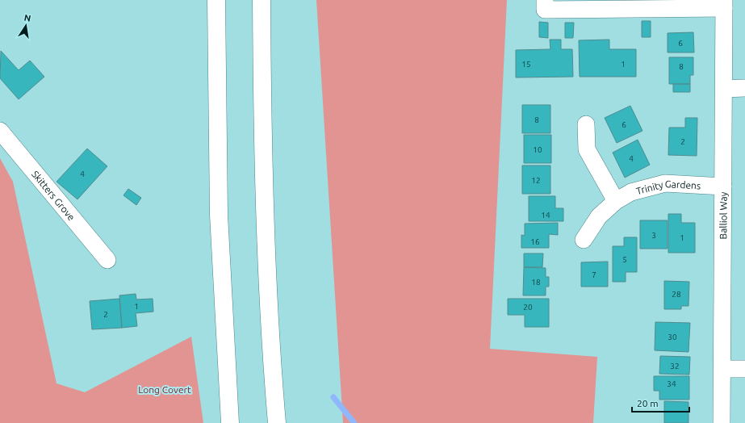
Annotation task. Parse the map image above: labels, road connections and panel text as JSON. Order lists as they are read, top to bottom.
{
  "streets": {
    "street": ["Trinity Gardens", "Skitters Grove", "Balliol Way"]
  },
  "crossings": [
    ["Trinity Gardens", "Balliol Way"]
  ],
  "parks": ["Long Covert"],
  "house_numbers": [
    "6",
    "15",
    "1",
    "8",
    "8",
    "6",
    "2",
    "10",
    "4",
    "4",
    "12",
    "14",
    "3",
    "1",
    "16",
    "5",
    "7",
    "18",
    "28",
    "1",
    "20",
    "2",
    "30",
    "32",
    "34"
  ],
  "scale_bar": "20 m",
  "north": "top"
}
